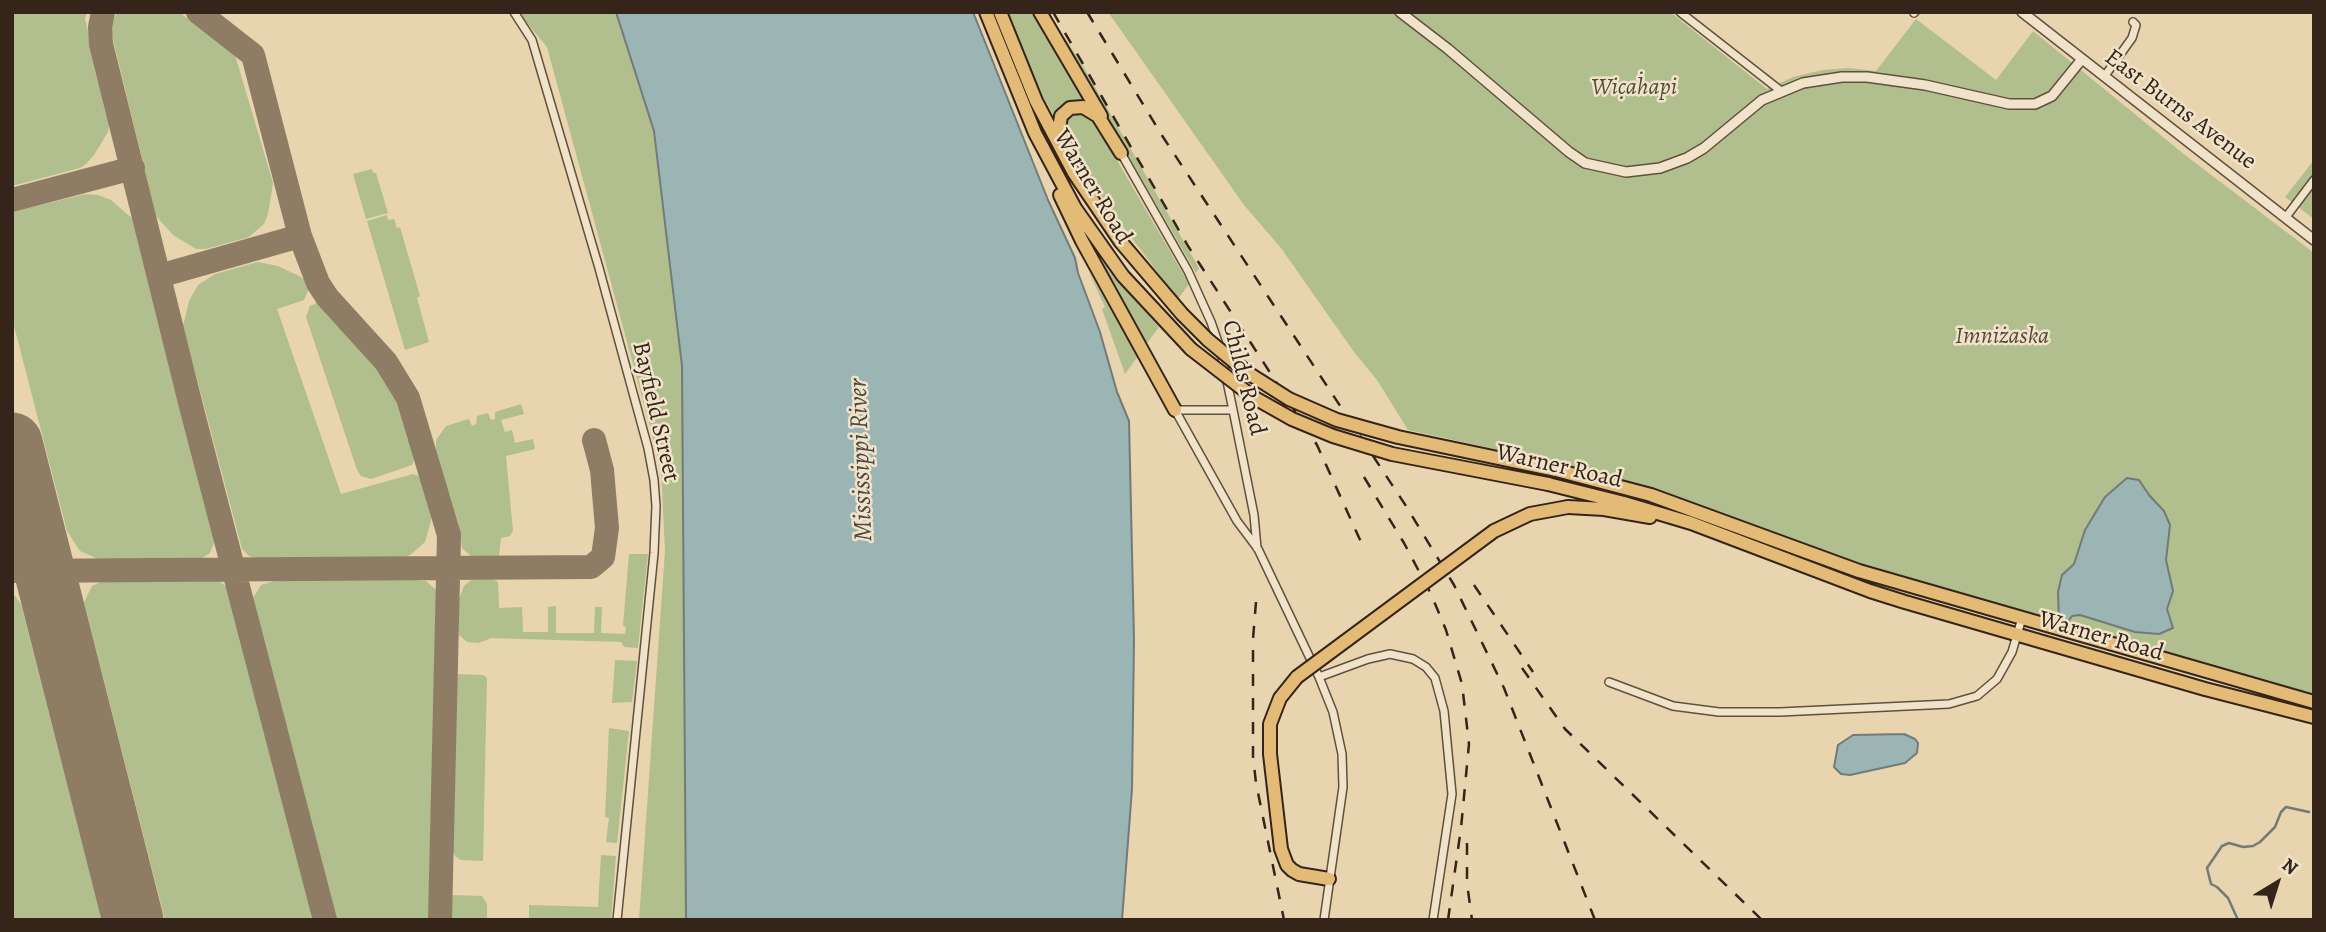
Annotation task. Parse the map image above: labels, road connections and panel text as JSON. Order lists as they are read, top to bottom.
{
  "streets": {
    "highway": ["Warner Road"],
    "street": ["East Burns Avenue", "Childs Road", "Bayfield Street"]
  },
  "water": ["Mississippi River"],
  "parks": ["Wic̣aḣapi", "Imniżaska"],
  "north": "top right"
}
